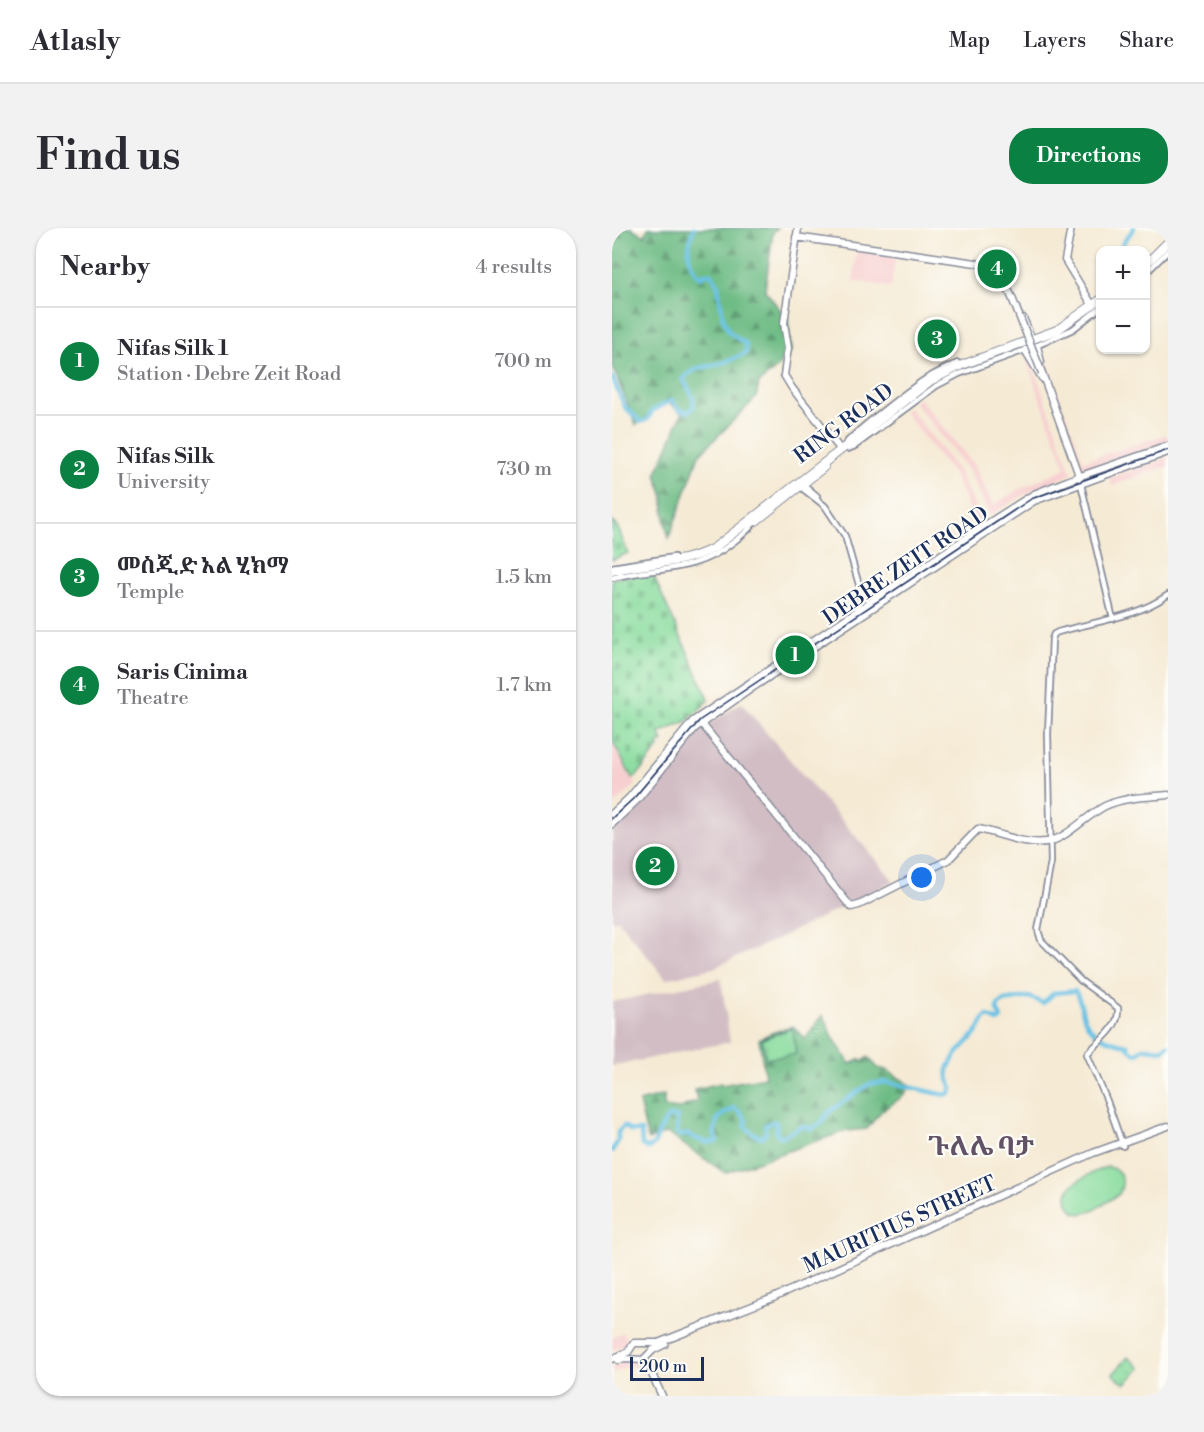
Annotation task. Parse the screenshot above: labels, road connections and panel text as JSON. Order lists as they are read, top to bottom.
{
  "streets": {
    "highway": ["RING ROAD"],
    "main road": ["DEBRE ZEIT ROAD", "MAURITIUS STREET"]
  },
  "districts": ["ጉለሌ ባታ"],
  "scale_bar": "200 m",
  "page": {
    "header": "Atlasly",
    "nav": ["Map", "Layers", "Share"],
    "buttons": "Directions",
    "title": "Find us",
    "heading": ["Nearby", "4 results"],
    "map_buttons": ["+", "−"],
    "pins": [
      "4",
      "3",
      "1",
      "2"
    ],
    "list": [
      {
        "mark": "1",
        "name": "Nifas Silk 1",
        "note": "Station · Debre Zeit Road",
        "value": "700 m"
      },
      {
        "mark": "2",
        "name": "Nifas Silk",
        "note": "University",
        "value": "730 m"
      },
      {
        "mark": "3",
        "name": "መስጂድ አል ሂክማ",
        "note": "Temple",
        "value": "1.5 km"
      },
      {
        "mark": "4",
        "name": "Saris Cinima",
        "note": "Theatre",
        "value": "1.7 km"
      }
    ],
    "scale": "200 m"
  }
}
